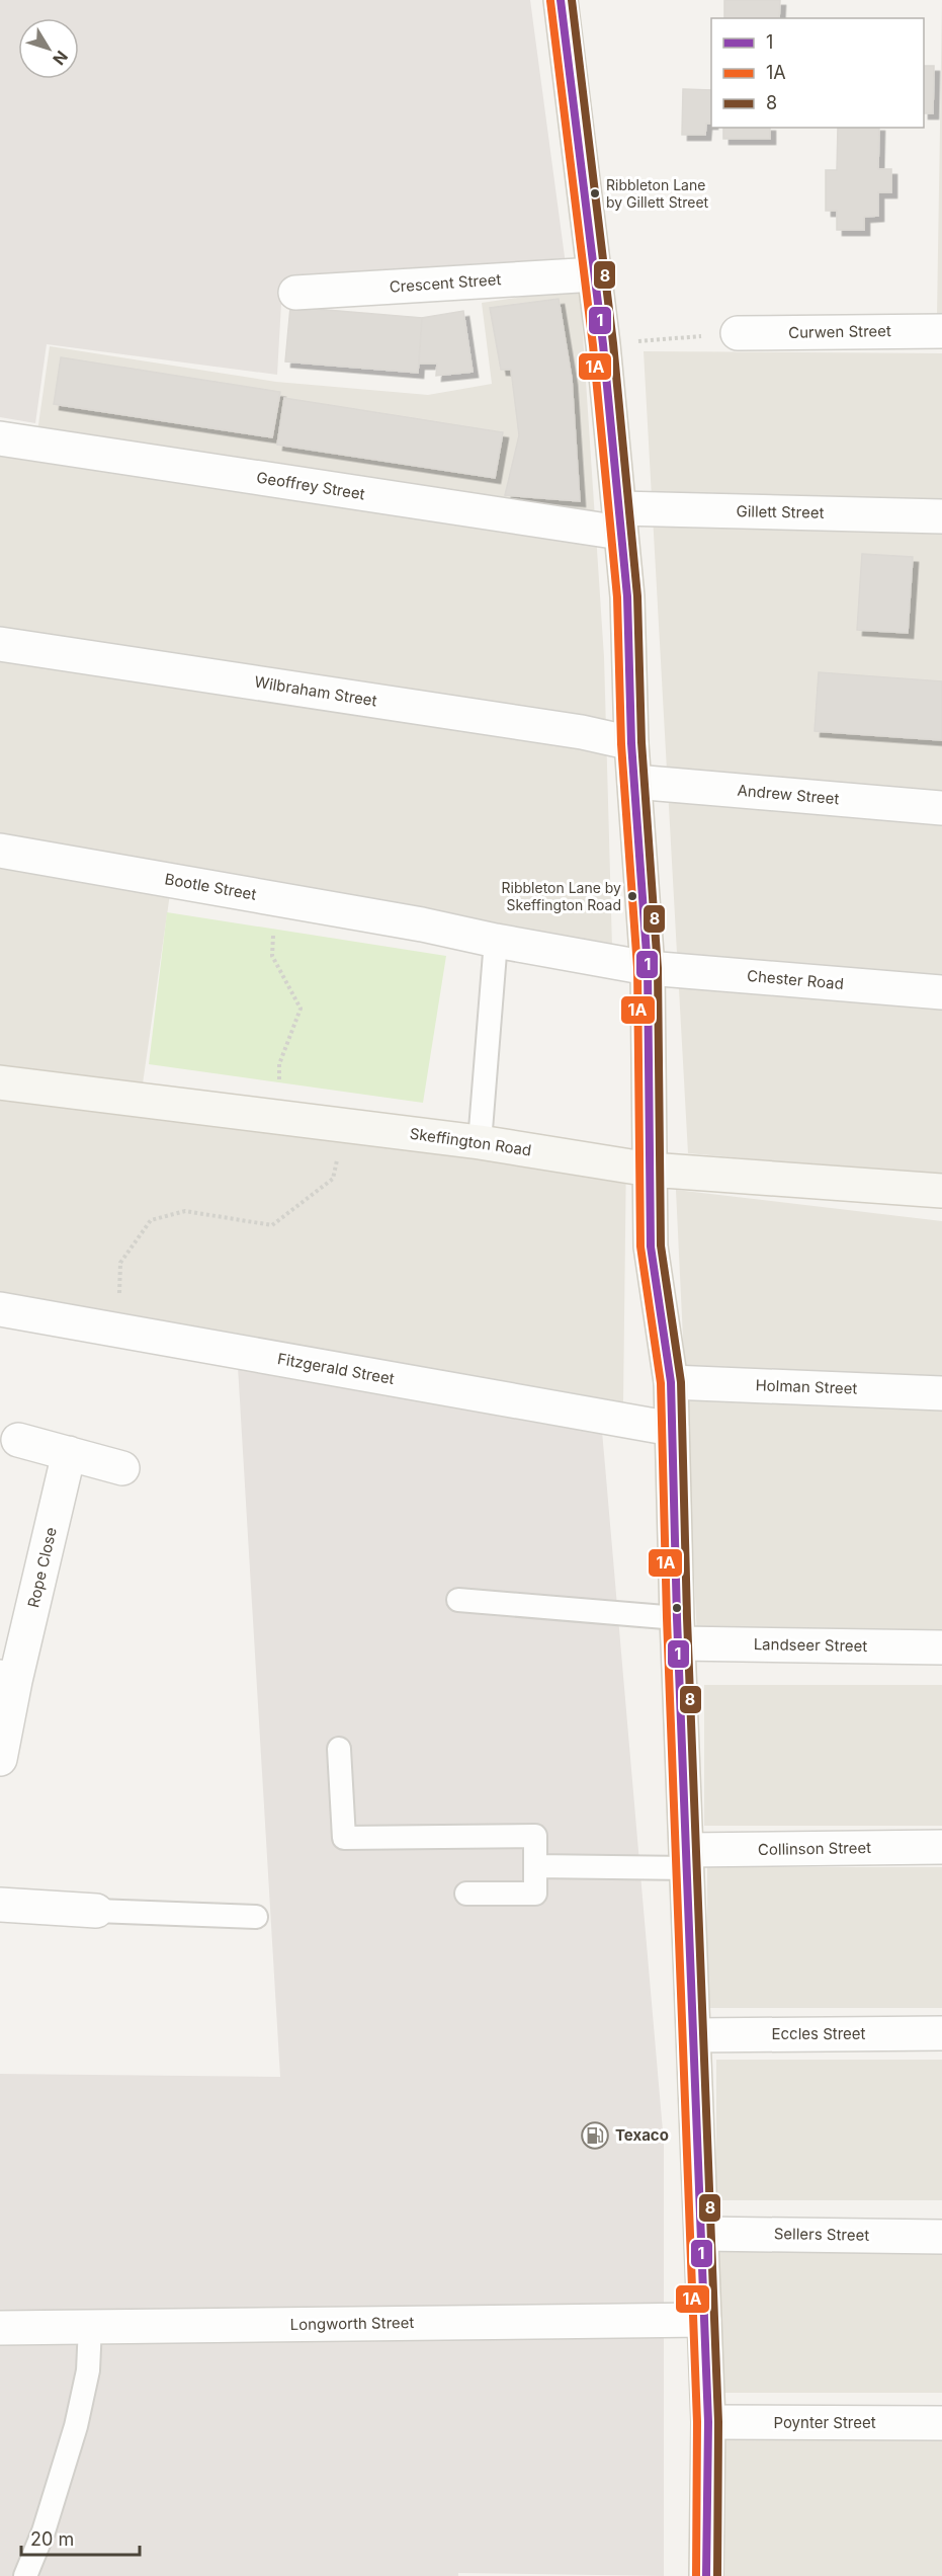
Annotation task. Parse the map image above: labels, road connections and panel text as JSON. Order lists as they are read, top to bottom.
{
  "streets": {
    "main road": ["Skeffington Road"],
    "street": [
      "Crescent Street",
      "Curwen Street",
      "Geoffrey Street",
      "Gillett Street",
      "Wilbraham Street",
      "Andrew Street",
      "Bootle Street",
      "Chester Road",
      "Fitzgerald Street",
      "Holman Street",
      "Rope Close",
      "Landseer Street",
      "Collinson Street",
      "Eccles Street",
      "Sellers Street",
      "Longworth Street",
      "Poynter Street"
    ]
  },
  "crossings": [
    ["Geoffrey Street", "Gillett Street"]
  ],
  "places": {
    "other": ["Ribbleton Lane by Gillett Street", "Ribbleton Lane by Skeffington Road"],
    "fuel station": ["Texaco"]
  },
  "lines": ["transit line 1", "transit line 8", "transit line 1A"],
  "legend": ["1", "1A", "8"],
  "scale_bar": "20 m",
  "north": "bottom right"
}
